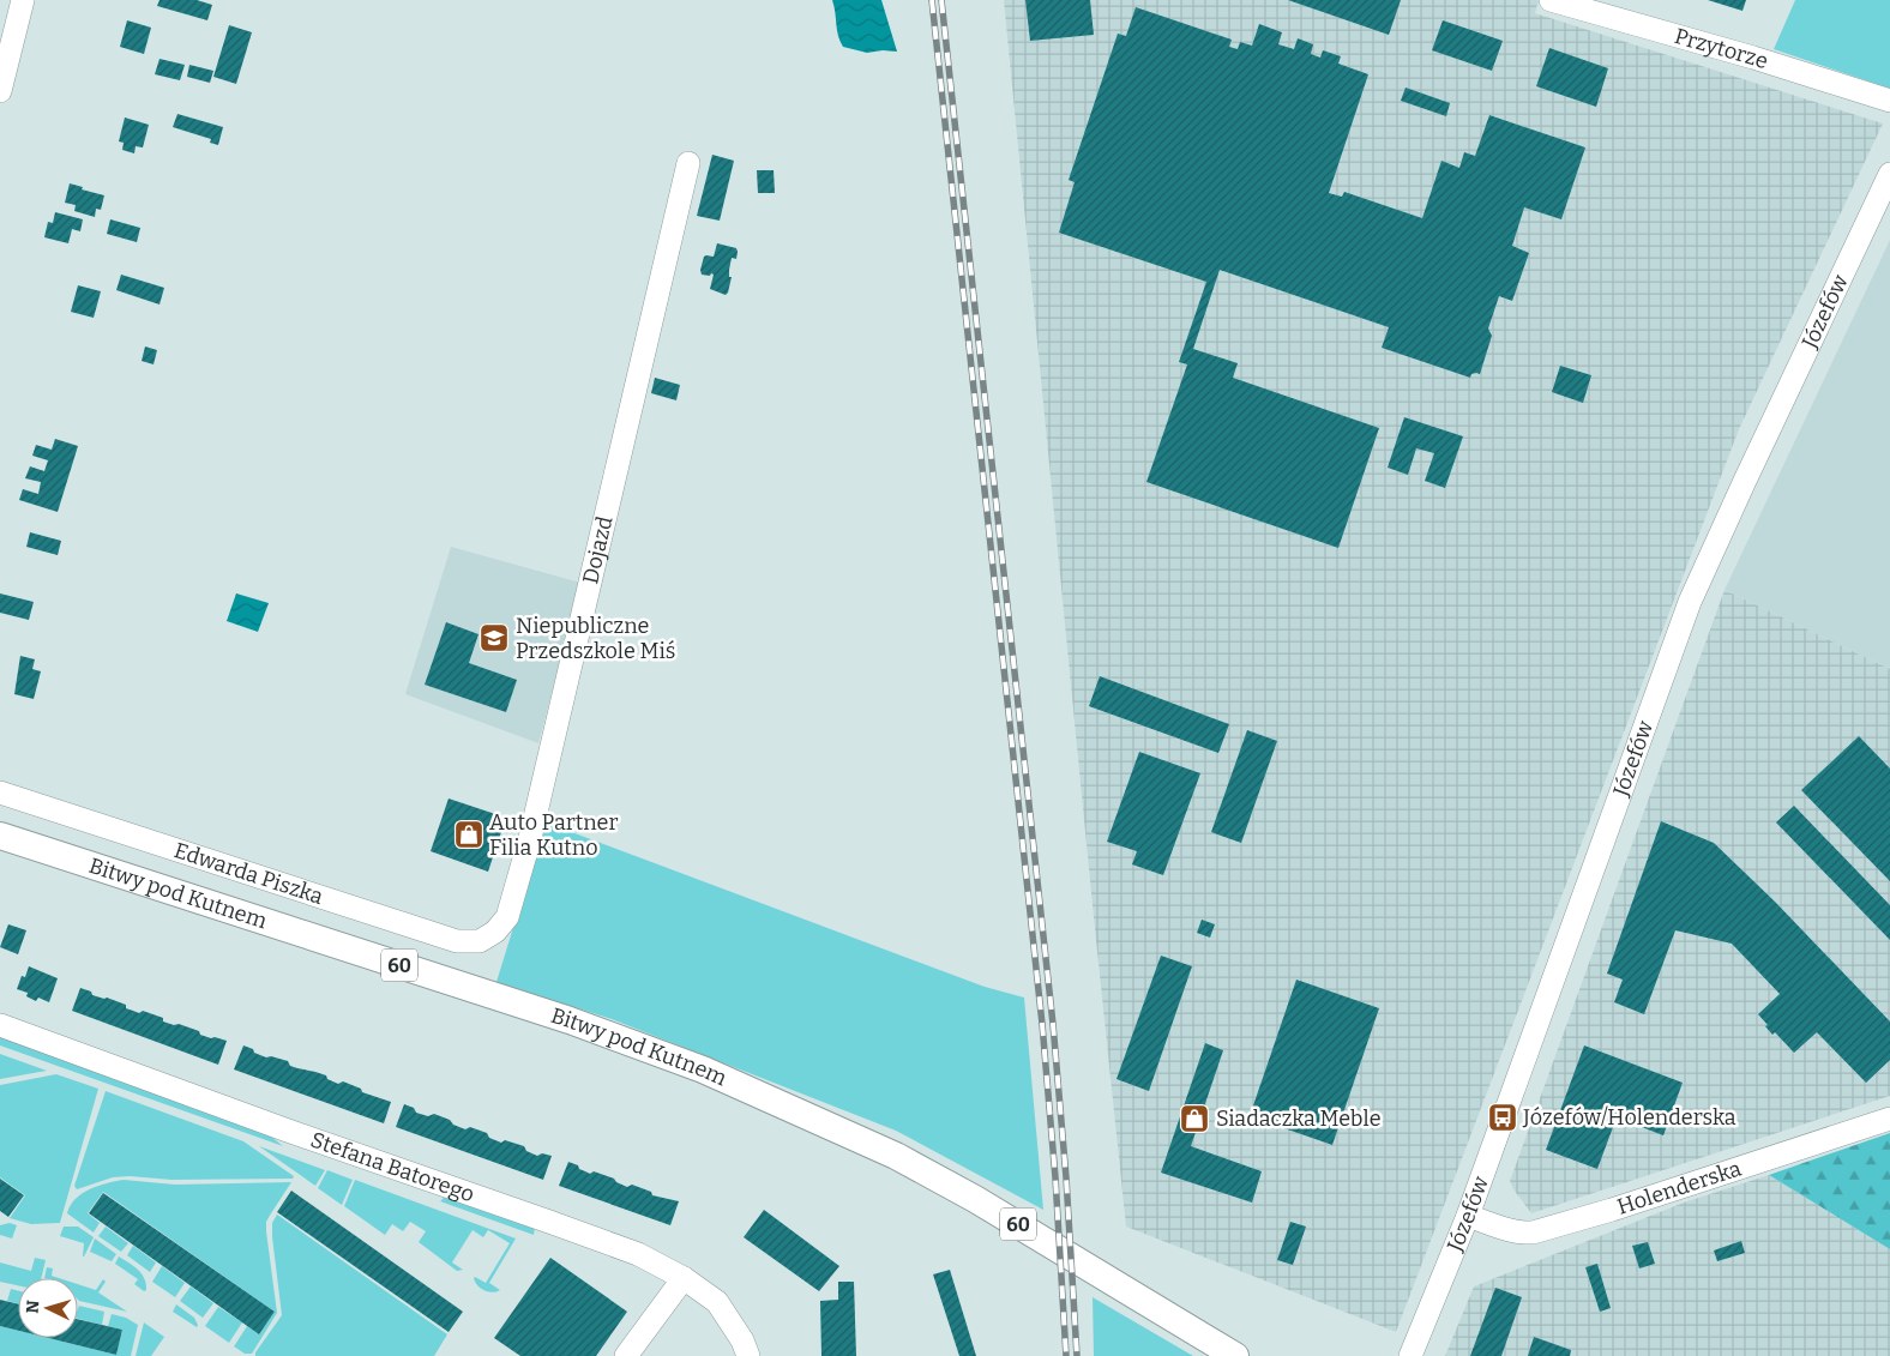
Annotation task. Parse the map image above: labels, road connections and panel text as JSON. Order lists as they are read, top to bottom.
{
  "streets": {
    "main road": ["Bitwy pod Kutnem", "60"],
    "street": [
      "Przytorze",
      "Józefów",
      "Dojazd",
      "Edwarda Piszka",
      "Stefana Batorego",
      "Holenderska"
    ]
  },
  "crossings": [
    ["Józefów", "Holenderska"],
    ["Dojazd", "Edwarda Piszka"]
  ],
  "places": {
    "school or university": ["Niepubliczne Przedszkole Miś"],
    "shop": ["Auto Partner Filia Kutno", "Siadaczka Meble"],
    "bus stop": ["Józefów/Holenderska"]
  },
  "north": "left"
}
